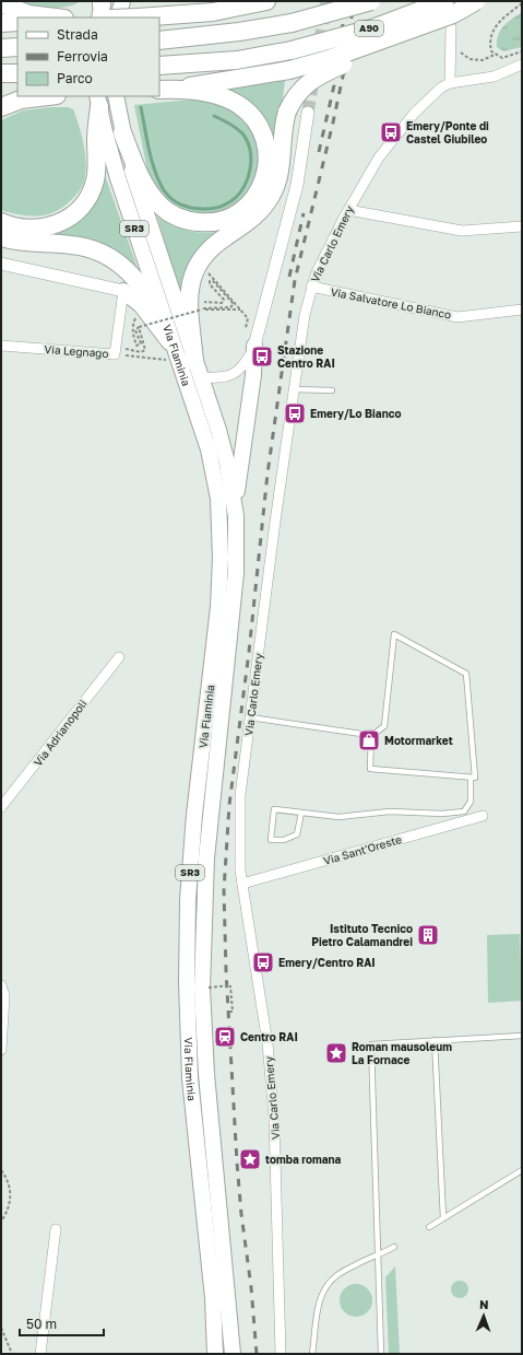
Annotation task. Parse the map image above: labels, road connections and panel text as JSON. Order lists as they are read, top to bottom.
{
  "streets": {
    "highway": ["A90", "SR3", "Via Flaminia"],
    "street": [
      "Via Carlo Emery",
      "Via Salvatore Lo Bianco",
      "Via Legnago",
      "Via Adrianopoli",
      "Via Sant'Oreste"
    ]
  },
  "crossings": [
    ["SR3", "Via Flaminia"],
    ["Via Carlo Emery", "Via Salvatore Lo Bianco"],
    ["Via Carlo Emery", "Via Sant'Oreste"]
  ],
  "places": {
    "bus stop": [
      "Emery/Ponte di Castel Giubileo",
      "Stazione Centro RAI",
      "Emery/Lo Bianco",
      "Emery/Centro RAI"
    ],
    "shop": ["Motormarket"],
    "building": ["Istituto Tecnico Pietro Calamandrei"],
    "station": ["Centro RAI"],
    "place": ["Roman mausoleum La Fornace", "tomba romana"]
  },
  "legend": ["Strada", "Ferrovia", "Parco"],
  "scale_bar": "50 m",
  "north": "top"
}
